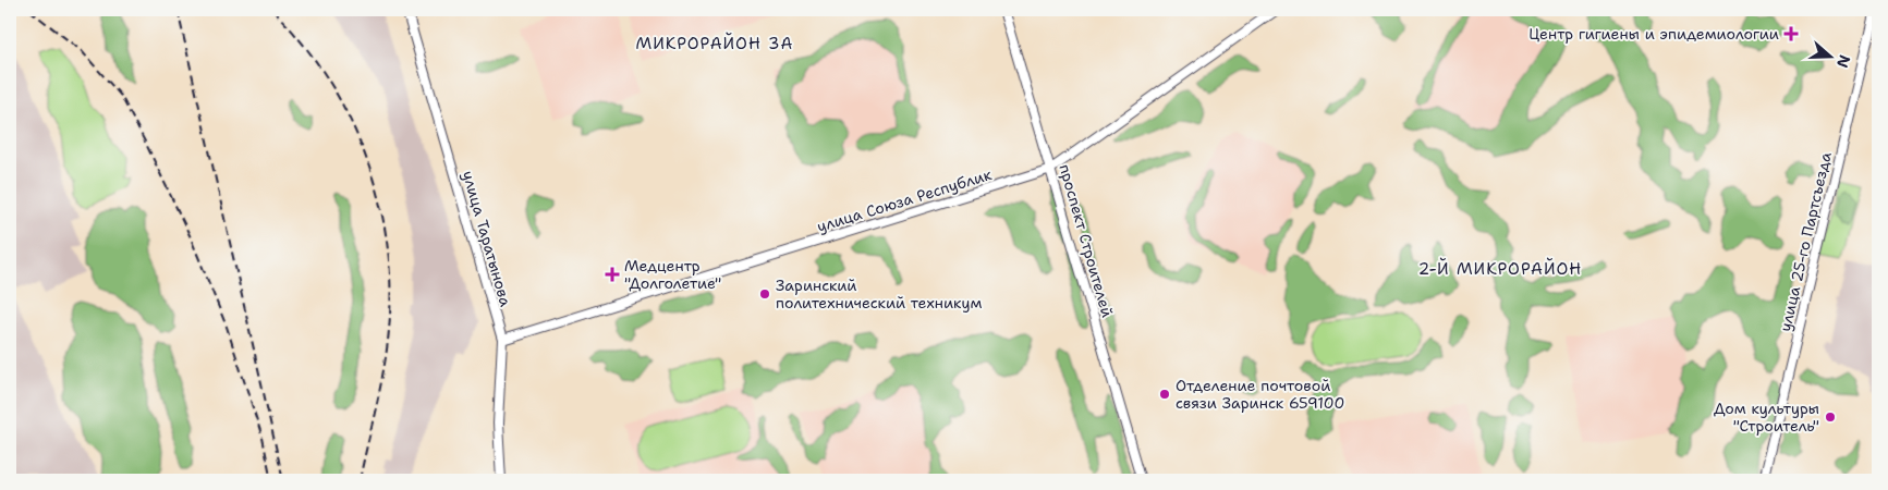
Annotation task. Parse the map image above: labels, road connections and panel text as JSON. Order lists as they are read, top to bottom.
{
  "streets": {
    "street": [
      "улица Союза Республик",
      "улица Таратынова",
      "проспект Строителей",
      "улица 25-го Партсъезда"
    ]
  },
  "crossings": [
    ["улица Союза Республик", "улица Таратынова"],
    ["улица Союза Республик", "проспект Строителей"]
  ],
  "districts": ["МИКРОРАЙОН 3А", "2-Й МИКРОРАЙОН"],
  "places": {
    "health": ["Центр гигиены и эпидемиологии", "Медцентр \"Долголетие\""],
    "other": ["Заринский политехнический техникум", "Отделение почтовой связи Заринск 659100", "Дом культуры \"Строитель\""]
  },
  "north": "right"
}
